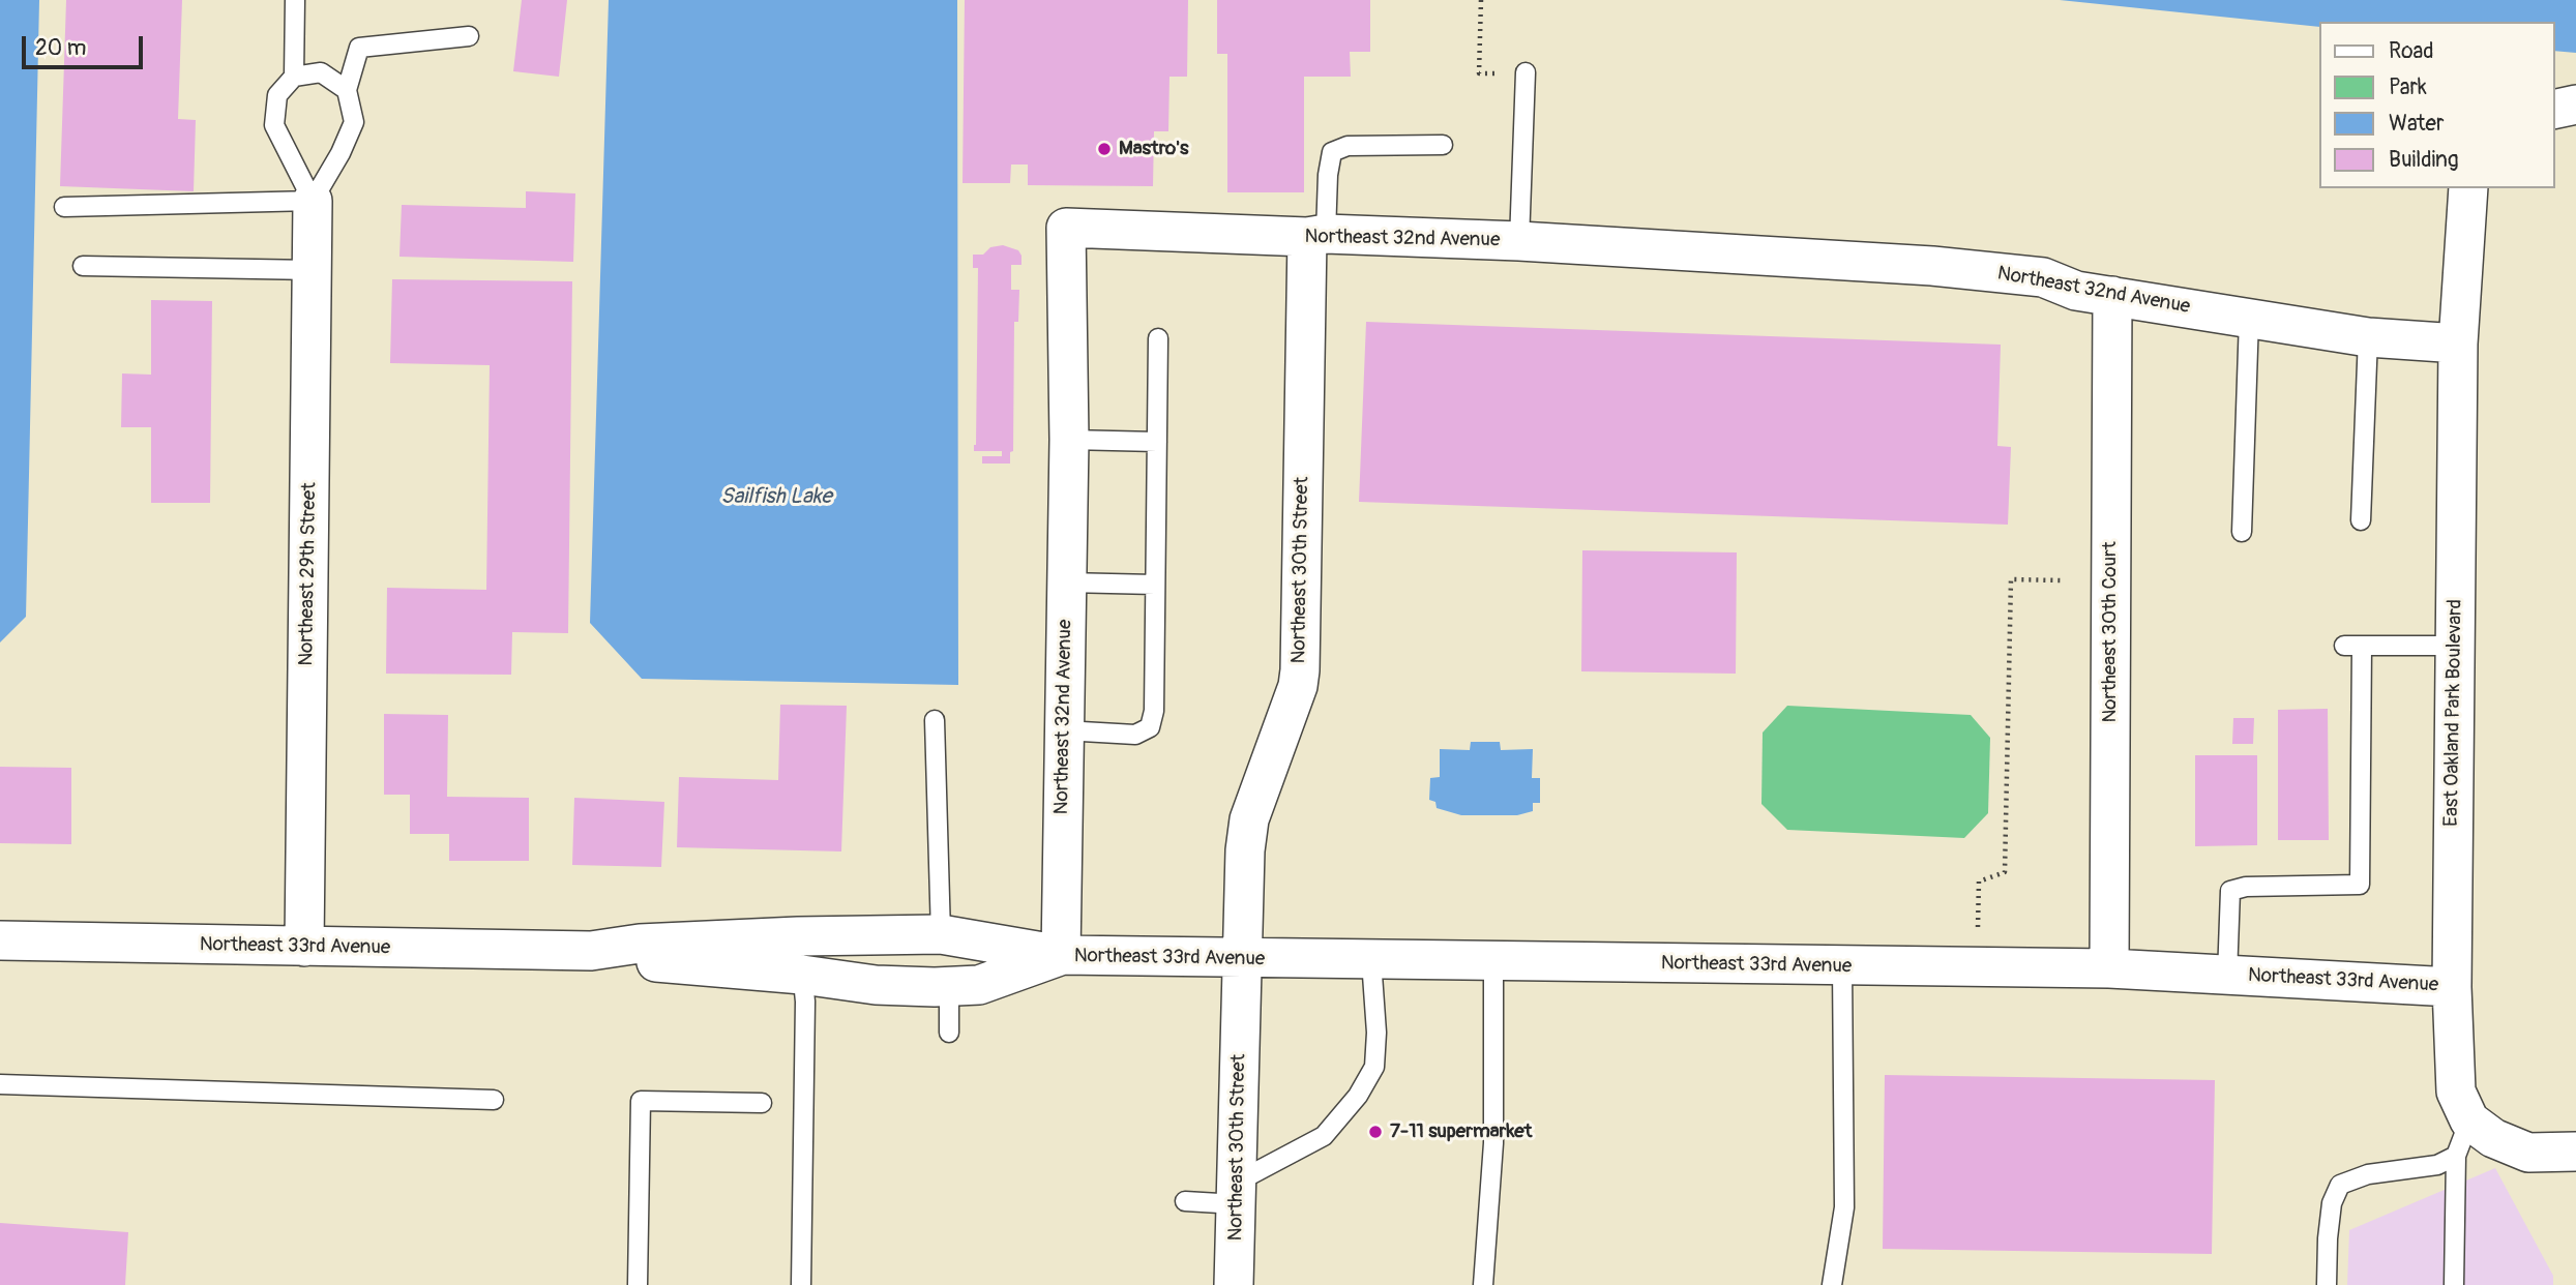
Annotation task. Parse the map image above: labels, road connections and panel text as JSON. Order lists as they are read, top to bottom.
{
  "streets": {
    "street": [
      "Northeast 32nd Avenue",
      "Northeast 30th Street",
      "Northeast 29th Street",
      "Northeast 30th Court",
      "East Oakland Park Boulevard",
      "Northeast 33rd Avenue"
    ]
  },
  "crossings": [
    ["Northeast 32nd Avenue", "Northeast 30th Street"],
    ["Northeast 32nd Avenue", "Northeast 30th Court"],
    ["Northeast 32nd Avenue", "East Oakland Park Boulevard"],
    ["Northeast 32nd Avenue", "Northeast 33rd Avenue"],
    ["Northeast 30th Street", "Northeast 33rd Avenue"],
    ["Northeast 29th Street", "Northeast 33rd Avenue"],
    ["Northeast 30th Court", "Northeast 33rd Avenue"],
    ["East Oakland Park Boulevard", "Northeast 33rd Avenue"]
  ],
  "water": ["Sailfish Lake"],
  "places": ["Mastro's", "7-11 supermarket"],
  "legend": [
    "Road",
    "Park",
    "Water",
    "Building"
  ],
  "scale_bar": "20 m"
}
